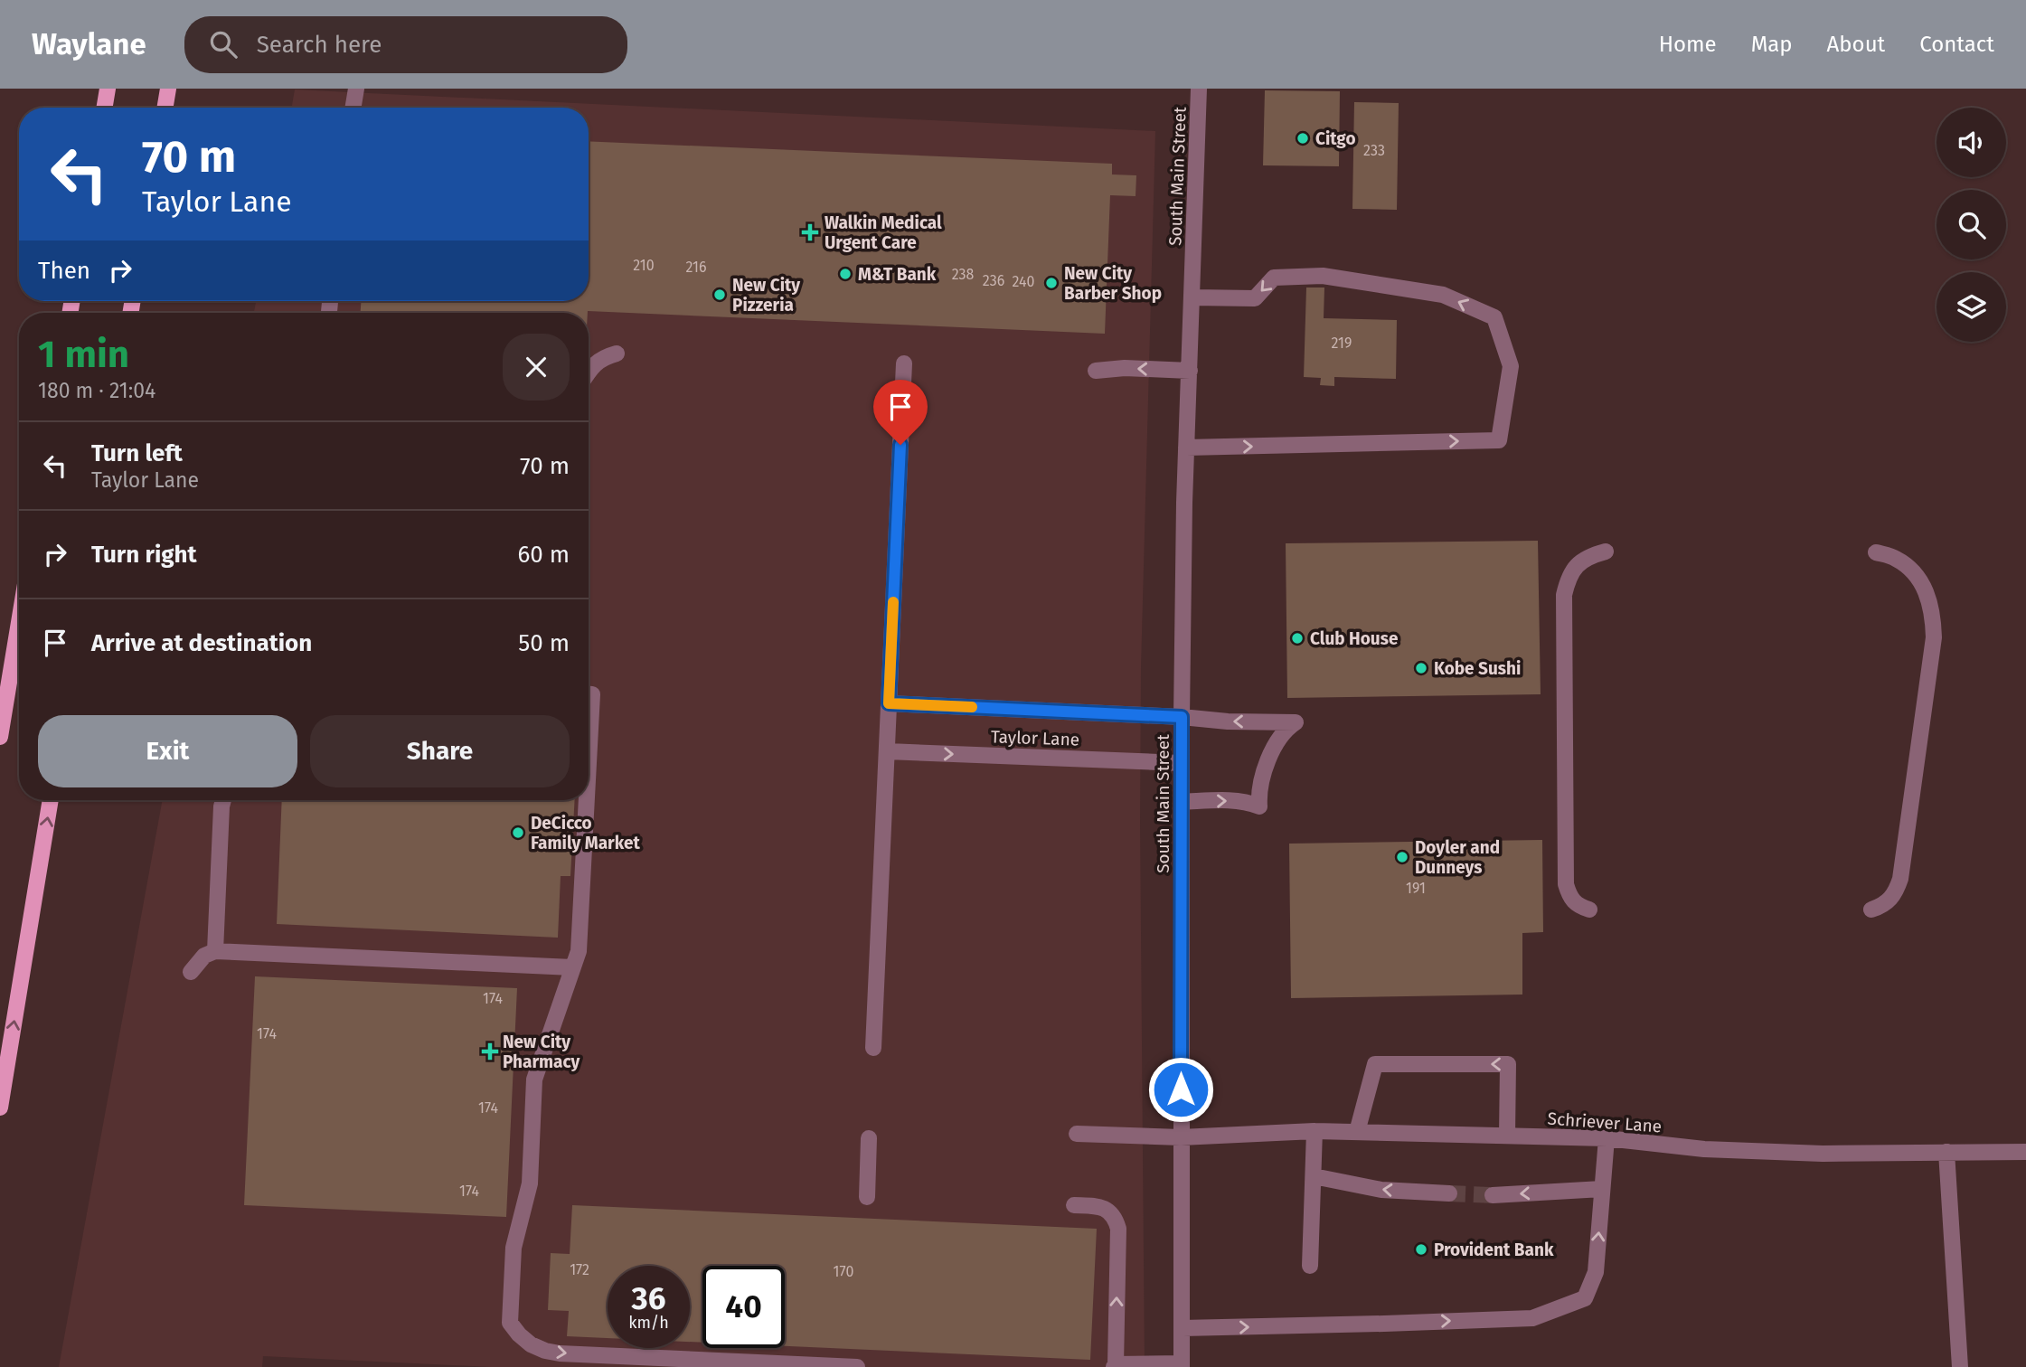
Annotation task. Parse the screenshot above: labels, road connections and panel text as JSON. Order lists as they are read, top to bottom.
{
  "streets": {
    "street": ["South Main Street", "Taylor Lane", "Schriever Lane"]
  },
  "crossings": [
    ["South Main Street", "Taylor Lane"],
    ["South Main Street", "Schriever Lane"]
  ],
  "places": {
    "other": [
      "Citgo",
      "M&T Bank",
      "New City Barber Shop",
      "New City Pizzeria",
      "Club House",
      "Kobe Sushi",
      "DeCicco Family Market",
      "Doyler and Dunneys",
      "Provident Bank"
    ],
    "health": ["Walkin Medical Urgent Care", "New City Pharmacy"]
  },
  "house_numbers": [
    "233",
    "210",
    "216",
    "238",
    "236",
    "240",
    "219",
    "191",
    "174",
    "174",
    "174",
    "174",
    "172",
    "170"
  ],
  "page": {
    "header": "Waylane",
    "search": "Search here",
    "nav": [
      "Home",
      "Map",
      "About",
      "Contact"
    ],
    "turn": ["70 m", "Taylor Lane"],
    "then": "Then",
    "heading": ["1 min", "180 m · 21:04"],
    "list": [
      {
        "name": "Turn left",
        "note": "Taylor Lane",
        "value": "70 m"
      },
      {
        "name": "Turn right",
        "value": "60 m"
      },
      {
        "name": "Arrive at destination",
        "value": "50 m"
      }
    ],
    "buttons": ["Exit", "Share"],
    "speed": "36 km/h",
    "limit": "40"
  }
}
